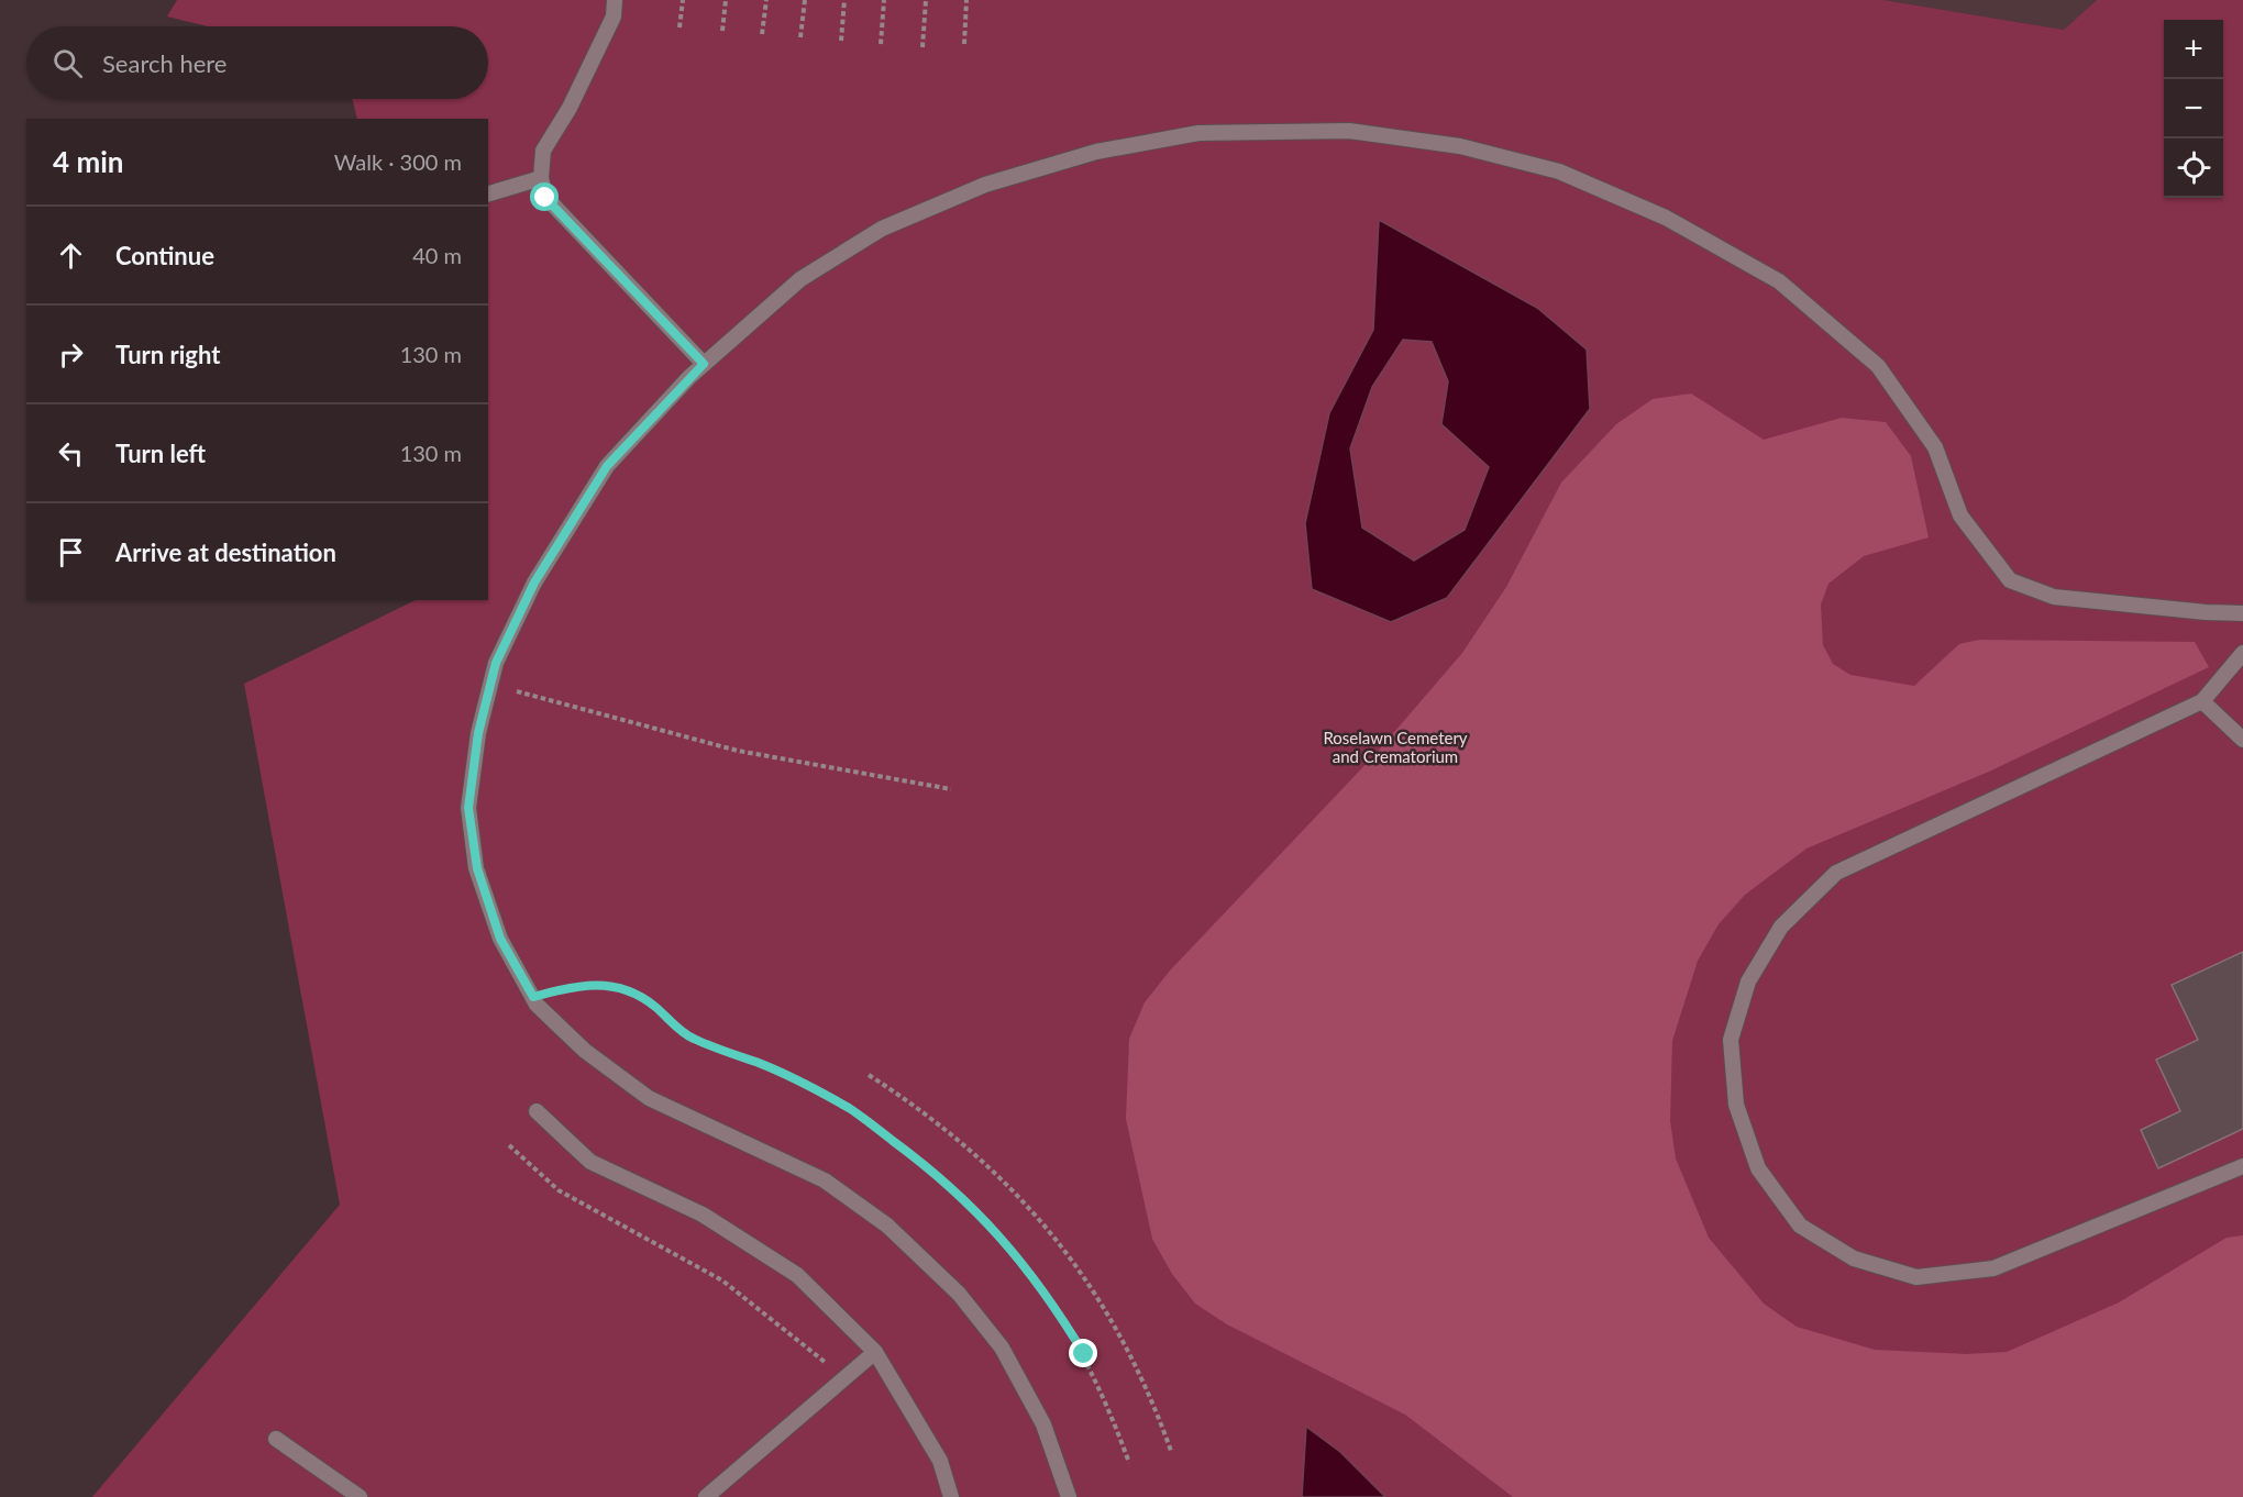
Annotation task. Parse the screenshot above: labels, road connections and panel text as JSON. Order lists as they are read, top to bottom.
{
  "parks": ["Roselawn Cemetery and Crematorium"],
  "page": {
    "map_buttons": ["+", "−"],
    "search": "Search here",
    "heading": ["4 min", "Walk · 300 m"],
    "list": [
      ["Continue", "40 m"],
      ["Turn right", "130 m"],
      ["Turn left", "130 m"],
      "Arrive at destination"
    ]
  }
}
